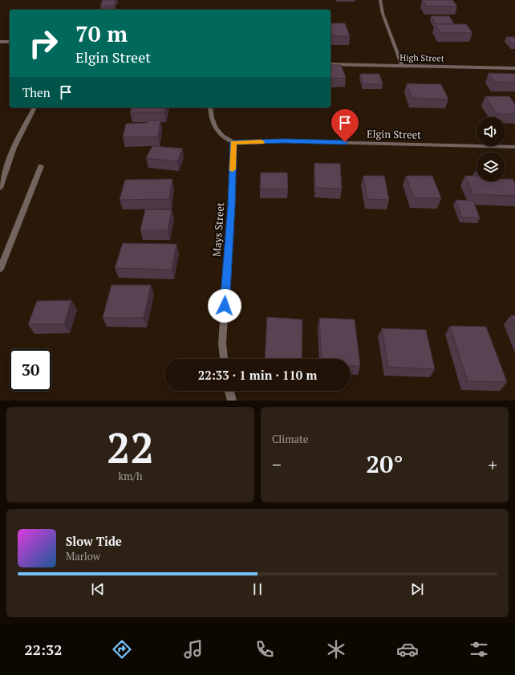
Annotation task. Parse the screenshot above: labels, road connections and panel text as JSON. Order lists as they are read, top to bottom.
{
  "streets": {
    "street": ["High Street", "Elgin Street", "Mays Street"]
  },
  "crossings": [
    ["Elgin Street", "Mays Street"]
  ],
  "page": {
    "turn": ["70 m", "Elgin Street"],
    "then": "Then",
    "limit": "30",
    "trip": "22:33 · 1 min · 110 m",
    "tile": [
      ["22", "km/h"],
      "Climate"
    ],
    "heat": ["−", "20°", "+"],
    "song": ["Slow Tide", "Marlow"],
    "tabs": "22:32"
  }
}
